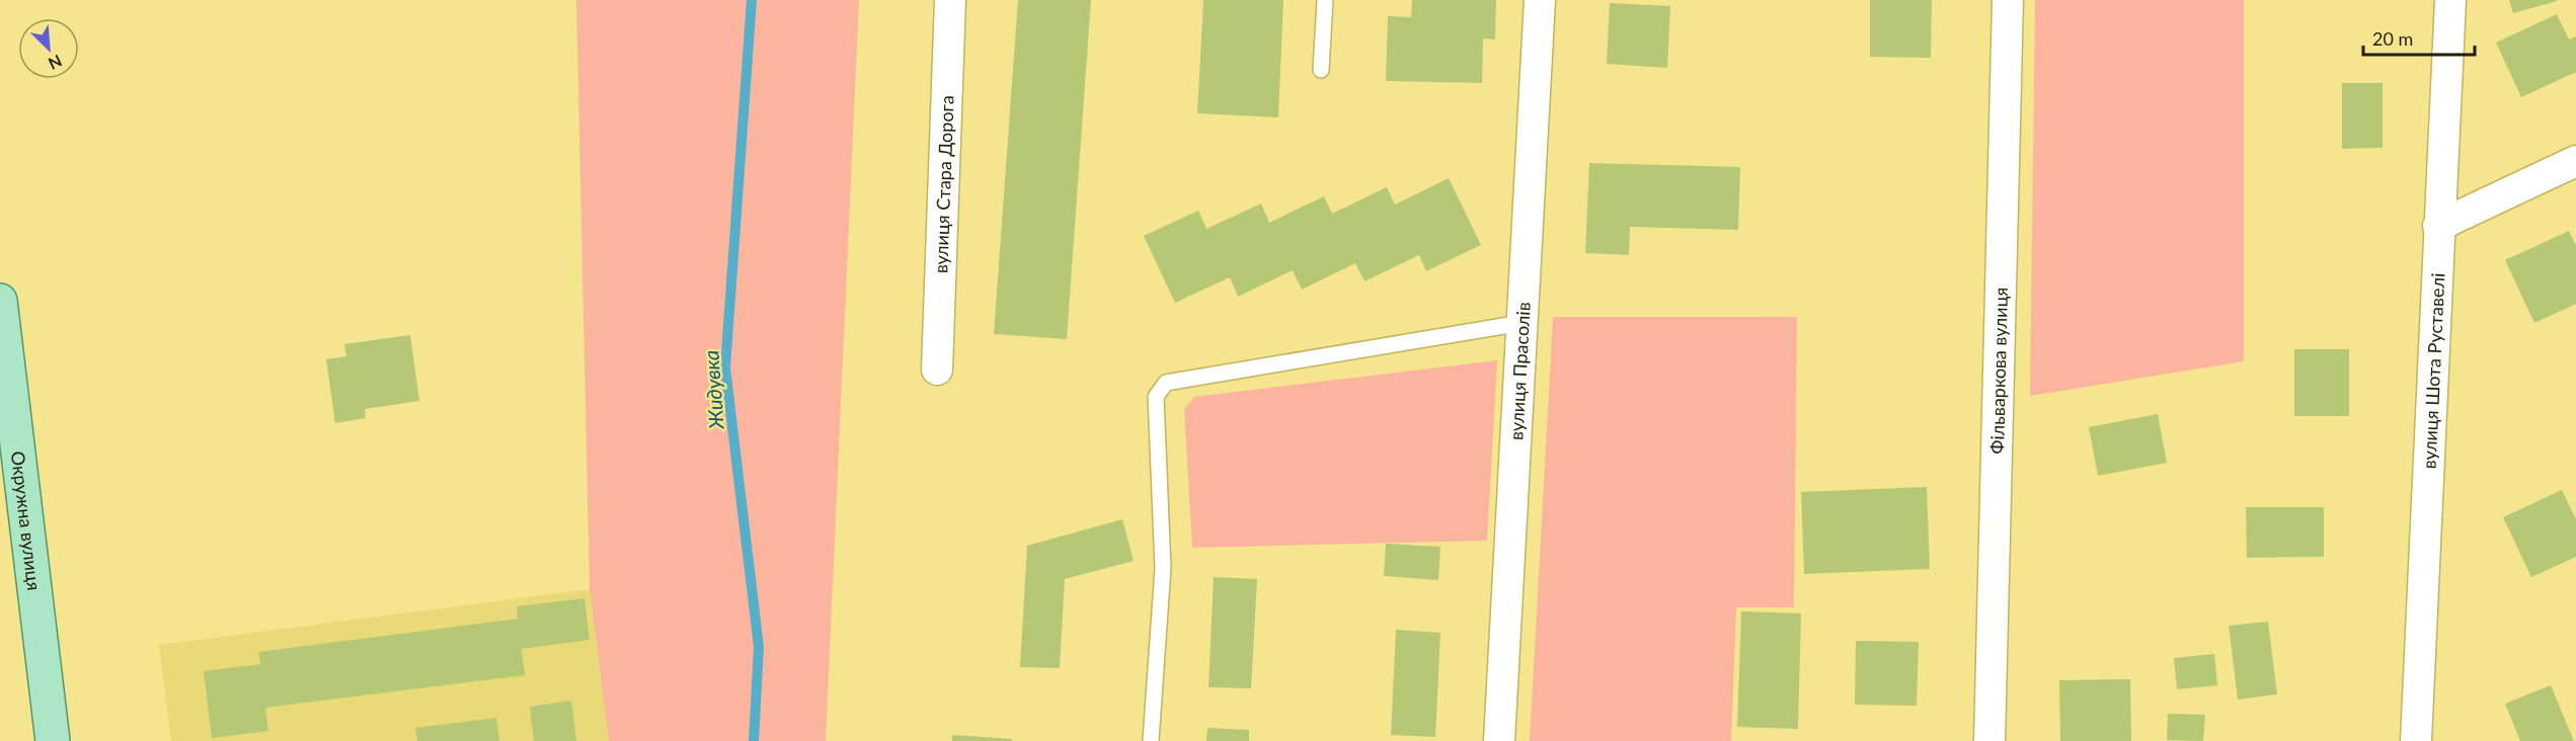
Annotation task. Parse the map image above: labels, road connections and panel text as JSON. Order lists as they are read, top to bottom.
{
  "streets": {
    "main road": ["Окружна вулиця"],
    "street": [
      "вулиця Стара Дорога",
      "вулиця Прасолів",
      "Фільваркова вулиця",
      "вулиця Шота Руставелі"
    ]
  },
  "water": ["Жидувка"],
  "scale_bar": "20 m",
  "north": "bottom right"
}
